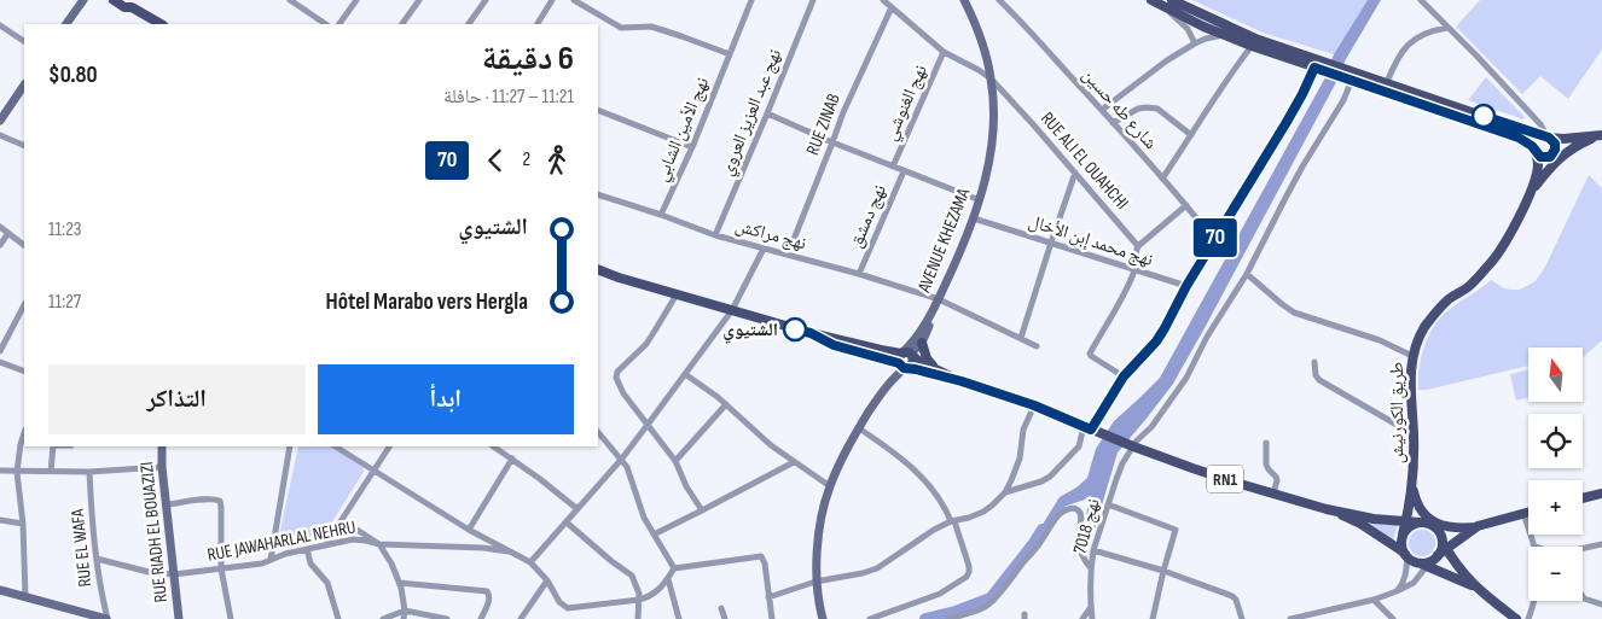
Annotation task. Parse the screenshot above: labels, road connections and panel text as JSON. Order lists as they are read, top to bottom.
{
  "streets": {
    "main road": [
      "AVENUE KHEZAMA",
      "طريق الكورنيش",
      "RN1",
      "RUE RIADH EL BOUAZIZI"
    ],
    "street": [
      "نهج الغنوشي",
      "شارع طه حسين",
      "نهج عبد العزيز العروي",
      "RUE ZINAB",
      "نهج الأمين الشابي",
      "RUE ALI EL OUAHCHI",
      "نهج دمشق",
      "نهج مراكش",
      "نهج محمد إبن الأخال",
      "نهج 7018",
      "RUE JAWAHARLAL NEHRU",
      "RUE EL WAFA"
    ]
  },
  "crossings": [
    ["نهج الغنوشي", "RUE ALI EL OUAHCHI"],
    ["نهج عبد العزيز العروي", "نهج مراكش"],
    ["RUE ZINAB", "RUE ALI EL OUAHCHI"],
    ["RUE ZINAB", "نهج مراكش"],
    ["نهج الأمين الشابي", "نهج مراكش"],
    ["RUE ALI EL OUAHCHI", "AVENUE KHEZAMA"],
    ["نهج دمشق", "نهج مراكش"],
    ["نهج مراكش", "AVENUE KHEZAMA"],
    ["AVENUE KHEZAMA", "نهج محمد إبن الأخال"],
    ["AVENUE KHEZAMA", "RN1"],
    ["طريق الكورنيش", "RN1"],
    ["RN1", "نهج 7018"],
    ["RUE RIADH EL BOUAZIZI", "RUE JAWAHARLAL NEHRU"],
    ["RUE JAWAHARLAL NEHRU", "RUE EL WAFA"]
  ],
  "places": ["الشتيوي"],
  "lines": ["bus line 70"],
  "north": "top",
  "page": {
    "on_map": "70",
    "heading": ["6 دقيقة", "11:21 – 11:27 · حافلة", "$0.80"],
    "legs": ["2", "70"],
    "list": [
      {
        "name": "الشتيوي",
        "value": "11:23"
      },
      {
        "name": "Hôtel Marabo vers Hergla",
        "value": "11:27"
      }
    ],
    "map_buttons": ["+", "−"],
    "buttons": ["ابدأ", "التذاكر"]
  }
}
